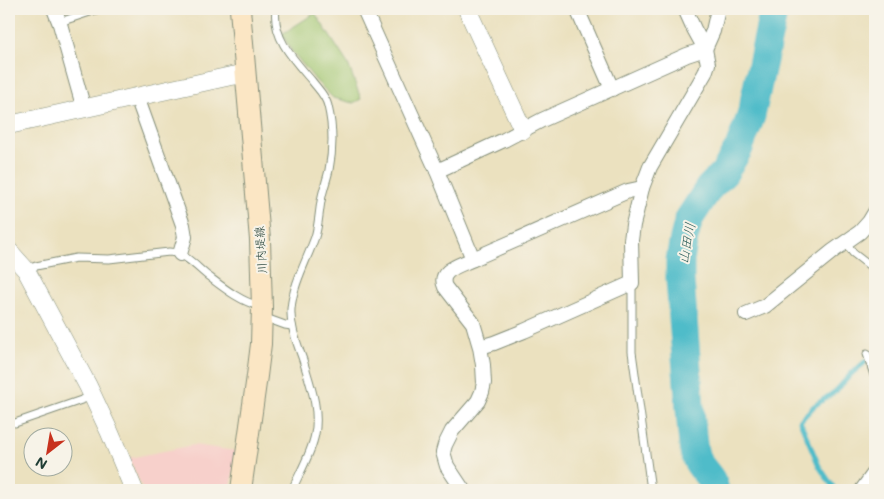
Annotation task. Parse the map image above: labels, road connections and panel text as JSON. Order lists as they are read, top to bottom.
{
  "streets": {
    "main road": ["川内堤線"]
  },
  "water": ["山田川"],
  "north": "bottom left"
}
